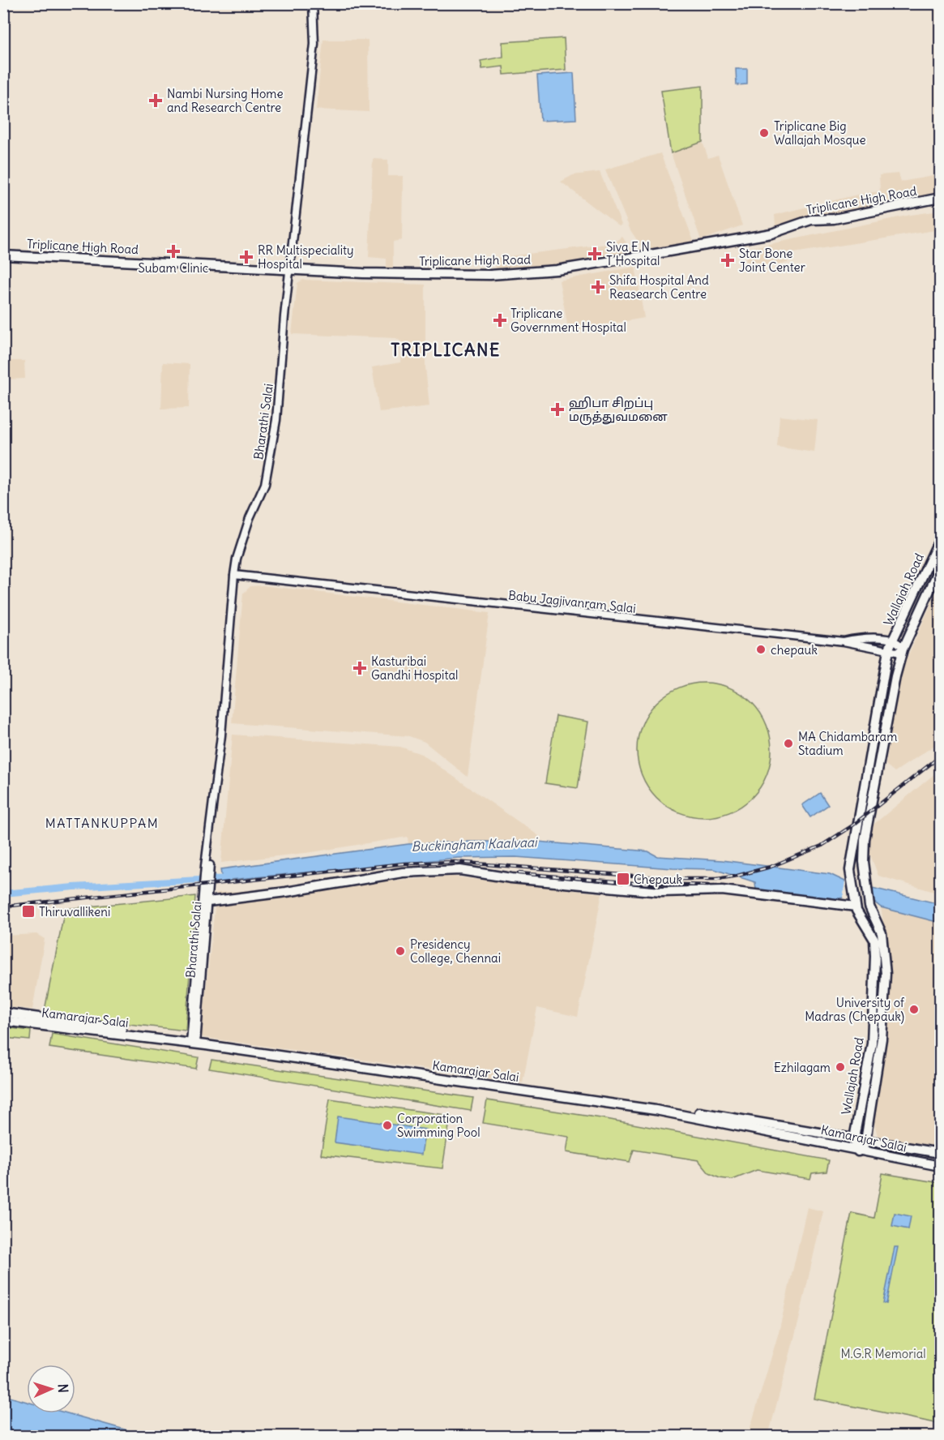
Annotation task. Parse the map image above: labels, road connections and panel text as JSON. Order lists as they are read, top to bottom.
{
  "streets": {
    "main road": ["Triplicane High Road", "Wallajah Road", "Kamarajar Salai"],
    "street": ["Bharathi Salai", "Babu Jagjivanram Salai"]
  },
  "crossings": [
    ["Triplicane High Road", "Bharathi Salai"],
    ["Bharathi Salai", "Babu Jagjivanram Salai"],
    ["Bharathi Salai", "Kamarajar Salai"],
    ["Wallajah Road", "Babu Jagjivanram Salai"],
    ["Wallajah Road", "Kamarajar Salai"]
  ],
  "districts": ["TRIPLICANE", "MATTANKUPPAM"],
  "water": ["Buckingham Kaalvaai"],
  "parks": ["M.G.R Memorial"],
  "places": {
    "health": [
      "Nambi Nursing Home and Research Centre",
      "Subam Clinic",
      "Siva E N T Hospital",
      "RR Multispeciality Hospital",
      "Star Bone Joint Center",
      "Shifa Hospital And Reasearch Centre",
      "Triplicane Government Hospital",
      "ஹிபா சிறப்பு மருத்துவமனை",
      "Kasturibai Gandhi Hospital"
    ],
    "other": [
      "Triplicane Big Wallajah Mosque",
      "chepauk",
      "MA Chidambaram Stadium",
      "Presidency College, Chennai",
      "University of Madras (Chepauk)",
      "Ezhilagam",
      "Corporation Swimming Pool"
    ],
    "transit": ["Chepauk", "Thiruvallikeni"]
  },
  "north": "right"
}
